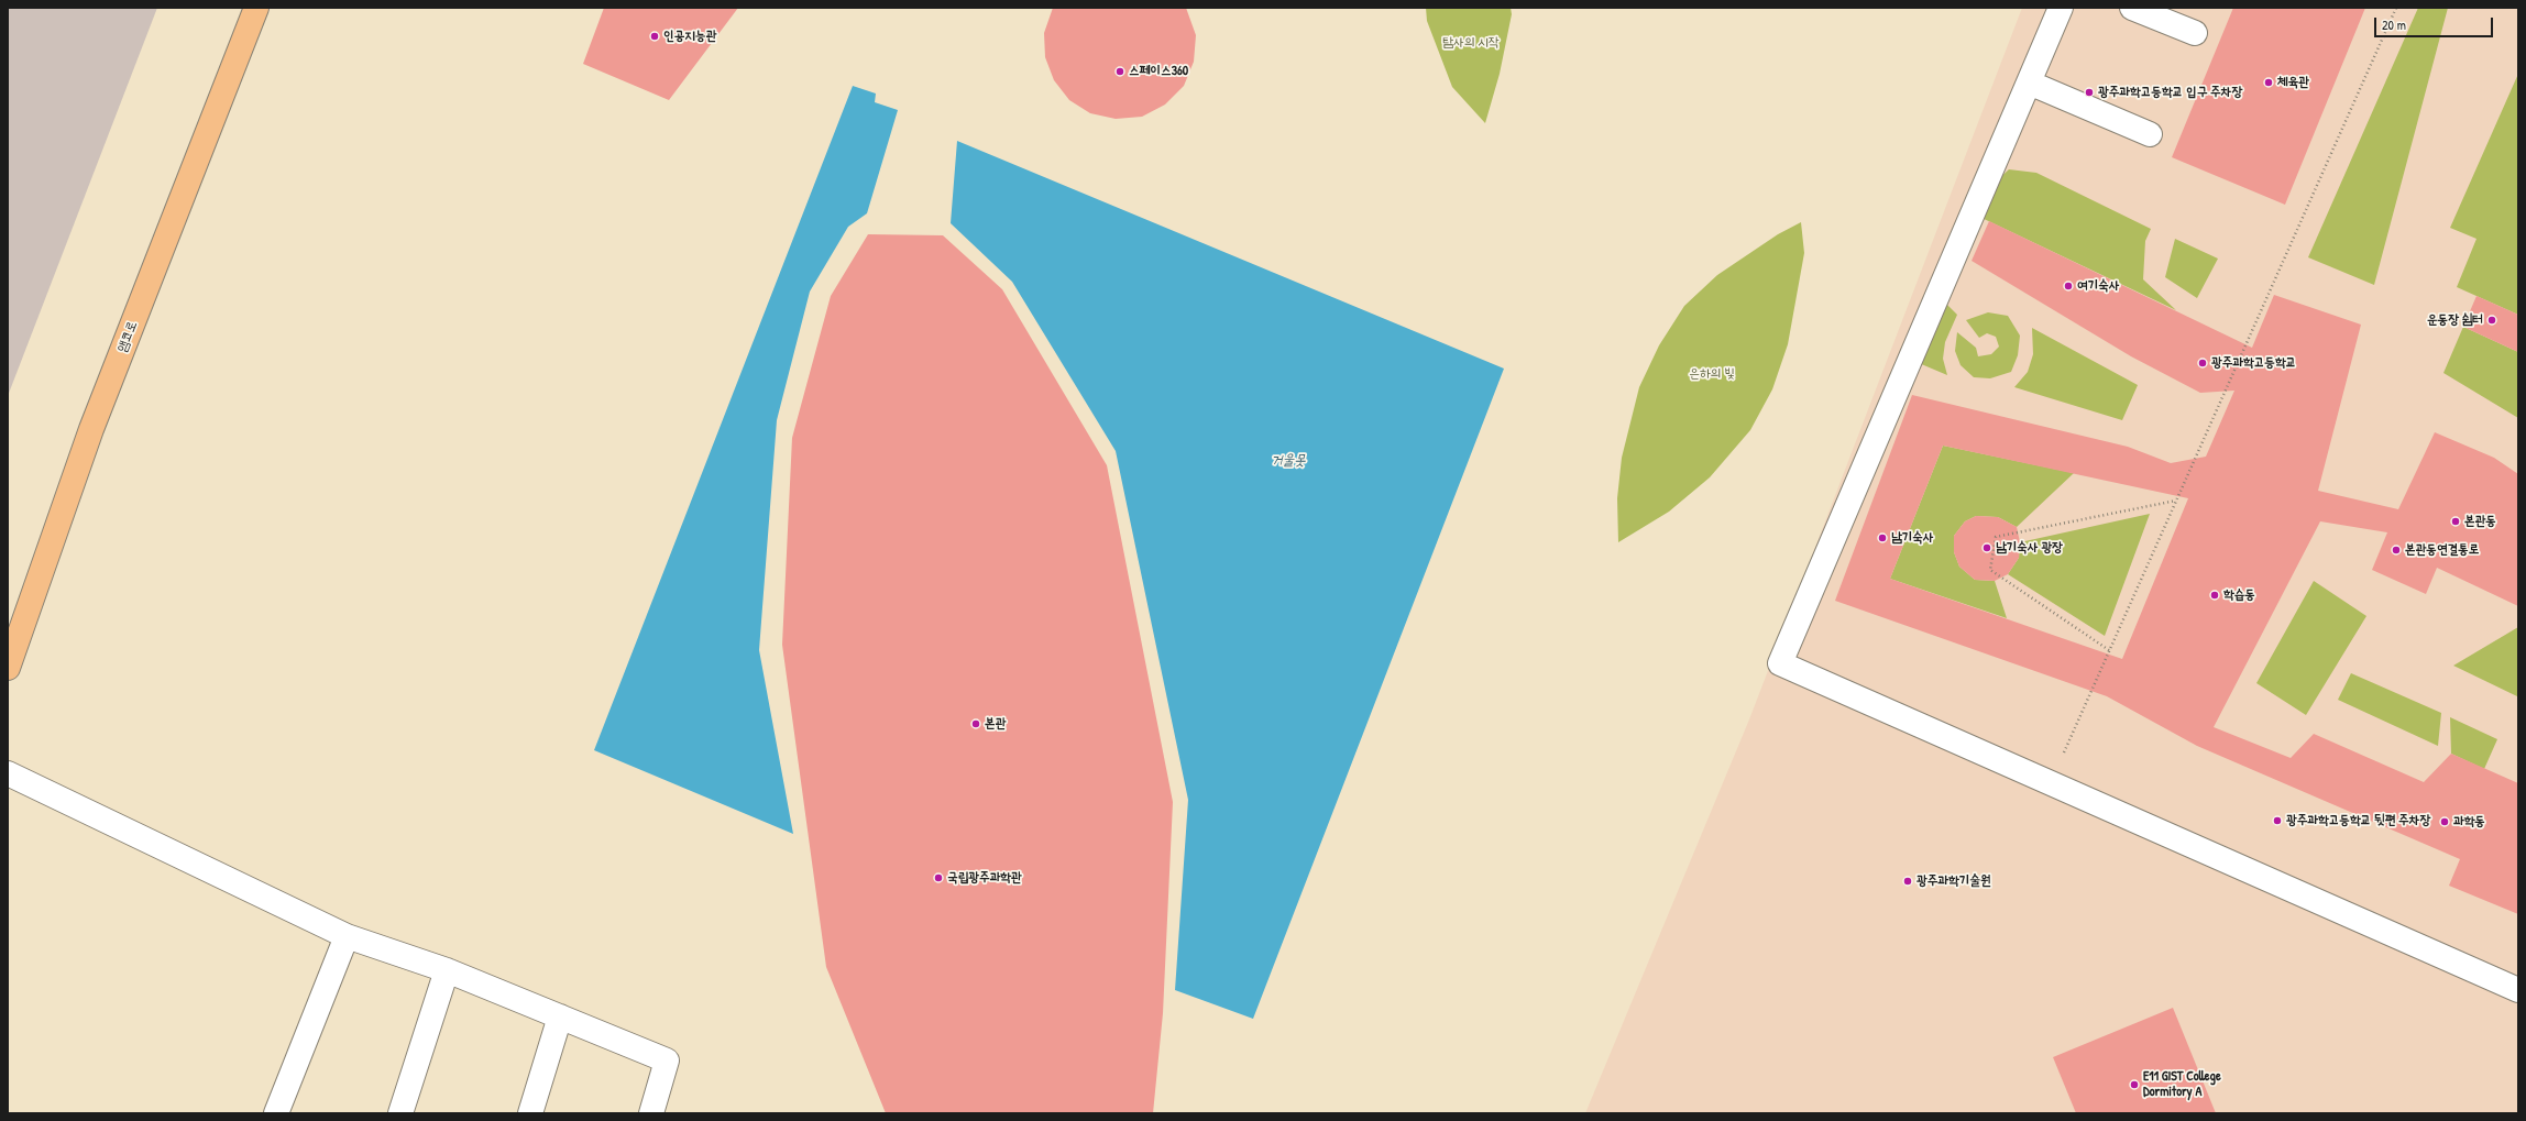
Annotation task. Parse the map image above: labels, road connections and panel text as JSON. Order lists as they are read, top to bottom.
{
  "streets": {
    "main road": ["앰코로"]
  },
  "water": ["거울못"],
  "parks": ["탐사의 시작", "은하의 빛"],
  "places": [
    "인공지능관",
    "스페이스360",
    "체육관",
    "광주과학고등학교 입구 주차장",
    "여기숙사",
    "운동장 쉼터",
    "광주과학고등학교",
    "본관동",
    "남기숙사",
    "남기숙사 광장",
    "본관동연결통로",
    "학습동",
    "본관",
    "광주과학고등학교 뒷편 주차장",
    "과학동",
    "국립광주과학관",
    "광주과학기술원",
    "E11 GIST College Dormitory A"
  ],
  "scale_bar": "20 m"
}
